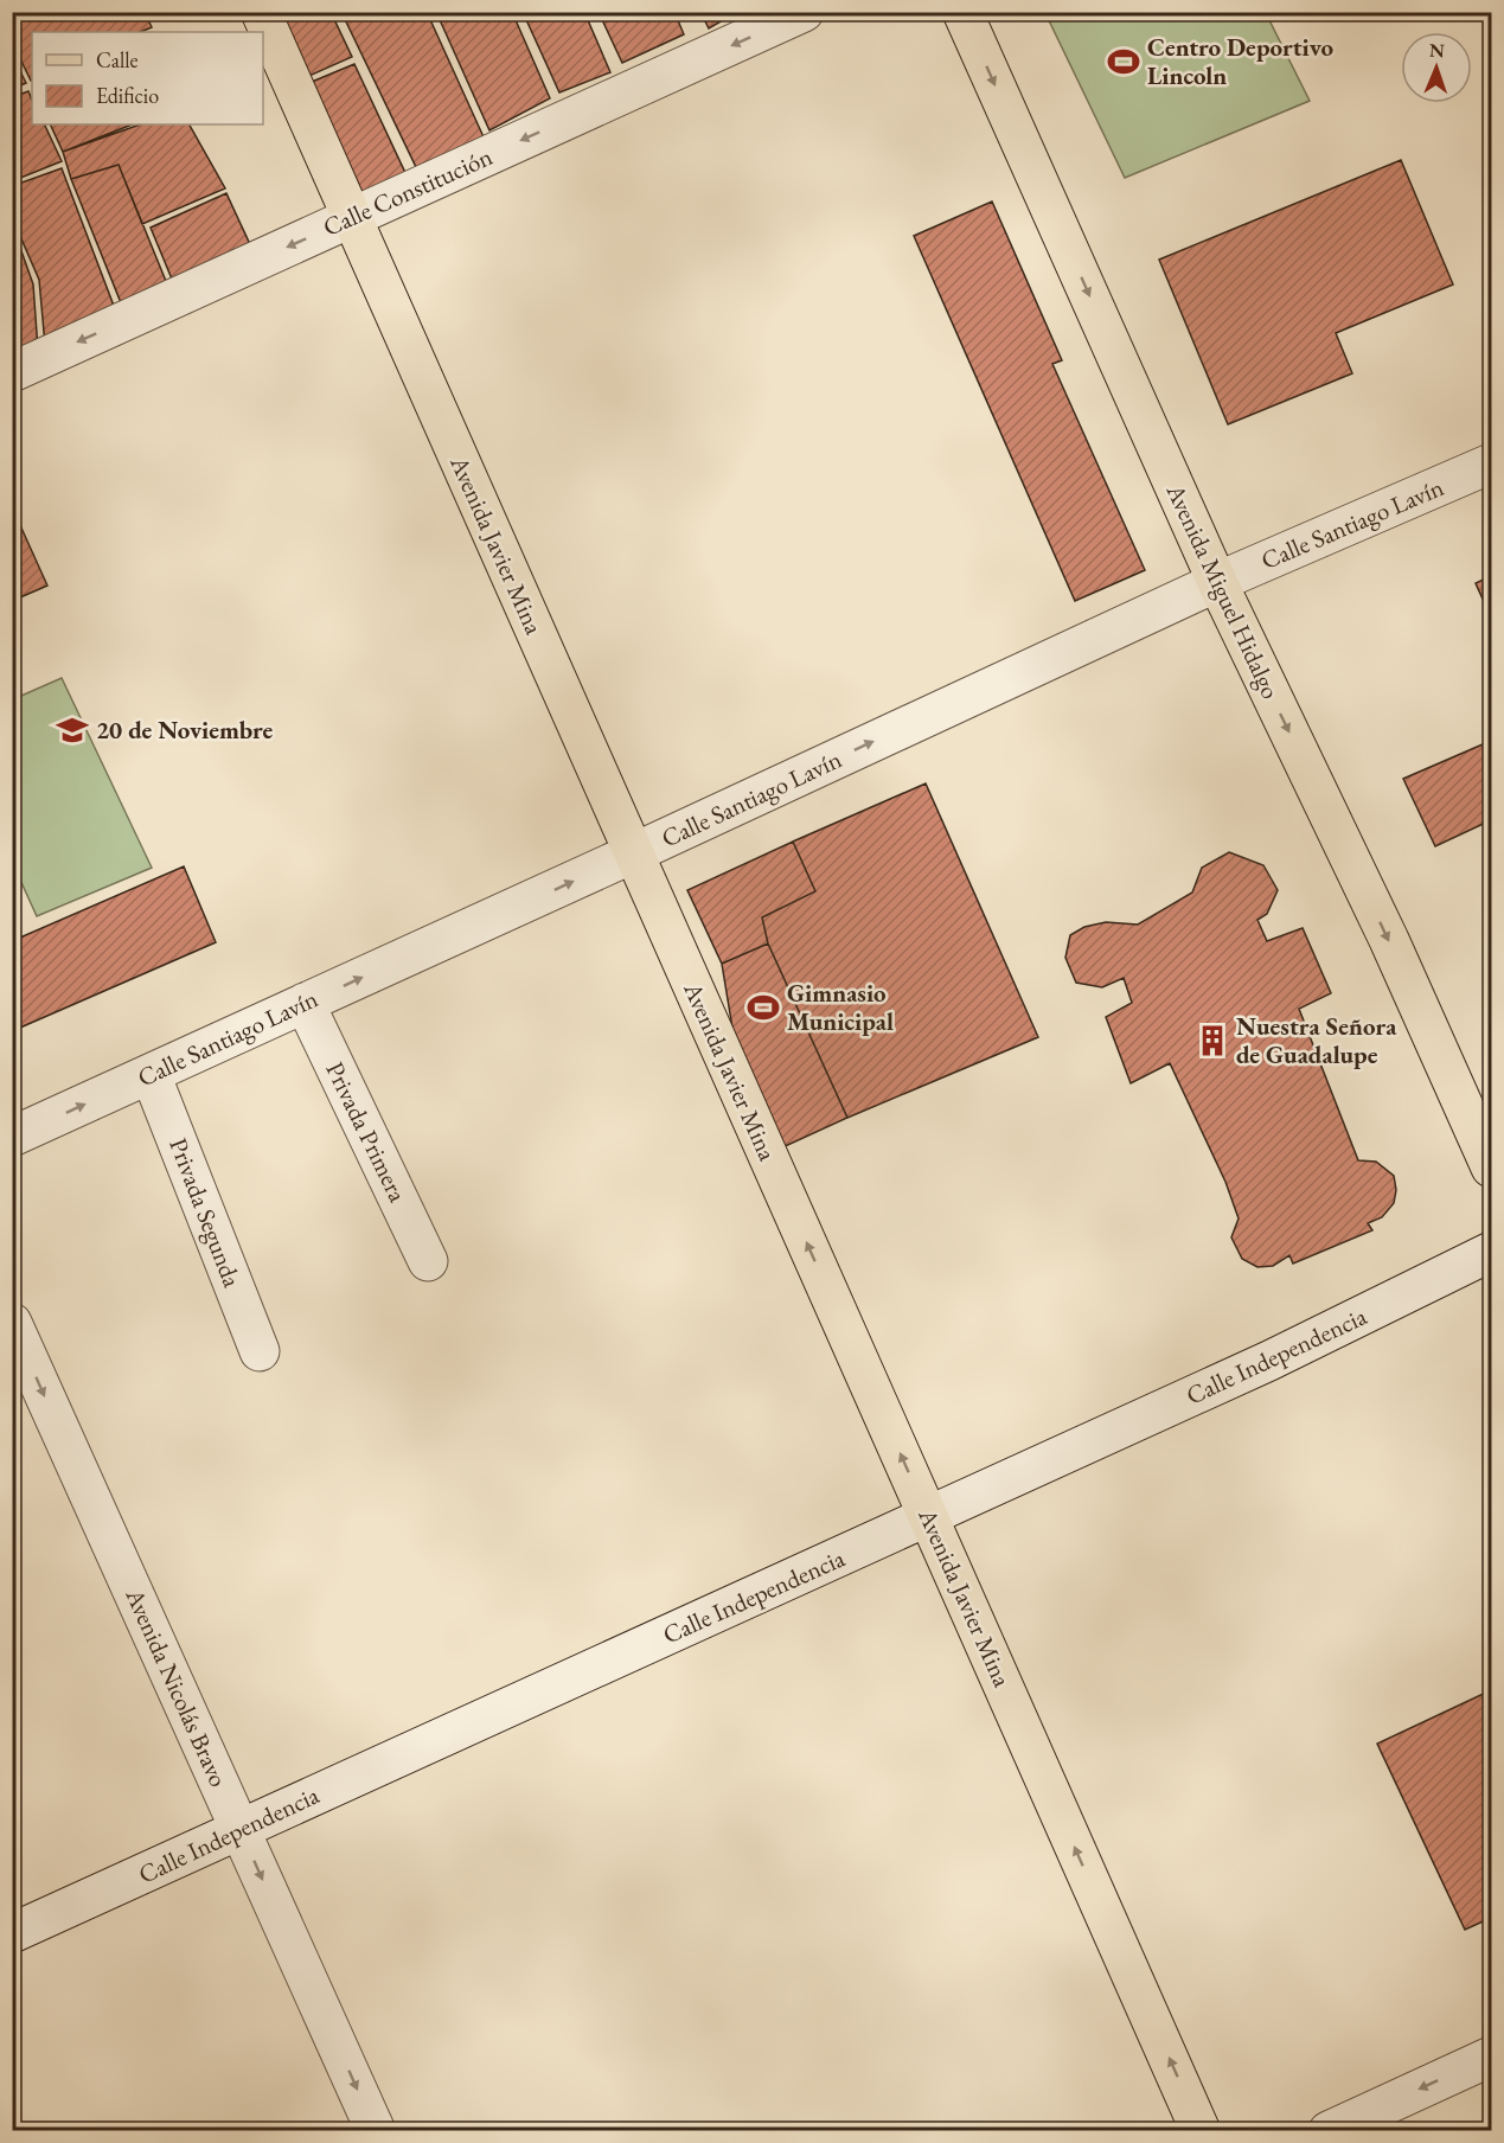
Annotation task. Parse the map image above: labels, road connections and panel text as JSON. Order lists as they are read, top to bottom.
{
  "streets": {
    "main road": ["Avenida Javier Mina", "Avenida Miguel Hidalgo"],
    "street": [
      "Calle Constitución",
      "Calle Santiago Lavín",
      "Privada Primera",
      "Privada Segunda",
      "Calle Independencia",
      "Avenida Nicolás Bravo"
    ]
  },
  "crossings": [
    ["Calle Constitución", "Avenida Javier Mina"],
    ["Calle Santiago Lavín", "Avenida Javier Mina"],
    ["Calle Santiago Lavín", "Avenida Miguel Hidalgo"],
    ["Calle Santiago Lavín", "Privada Primera"],
    ["Calle Santiago Lavín", "Privada Segunda"],
    ["Avenida Javier Mina", "Calle Independencia"],
    ["Calle Independencia", "Avenida Nicolás Bravo"]
  ],
  "one_way": [
    "Calle Constitución",
    "Calle Santiago Lavín",
    "Avenida Javier Mina",
    "Avenida Miguel Hidalgo",
    "Avenida Nicolás Bravo"
  ],
  "places": {
    "sports": ["Centro Deportivo Lincoln", "Gimnasio Municipal"],
    "school or university": ["20 de Noviembre"],
    "building": ["Nuestra Señora de Guadalupe"]
  },
  "legend": ["Calle", "Edificio"],
  "north": "top"
}
